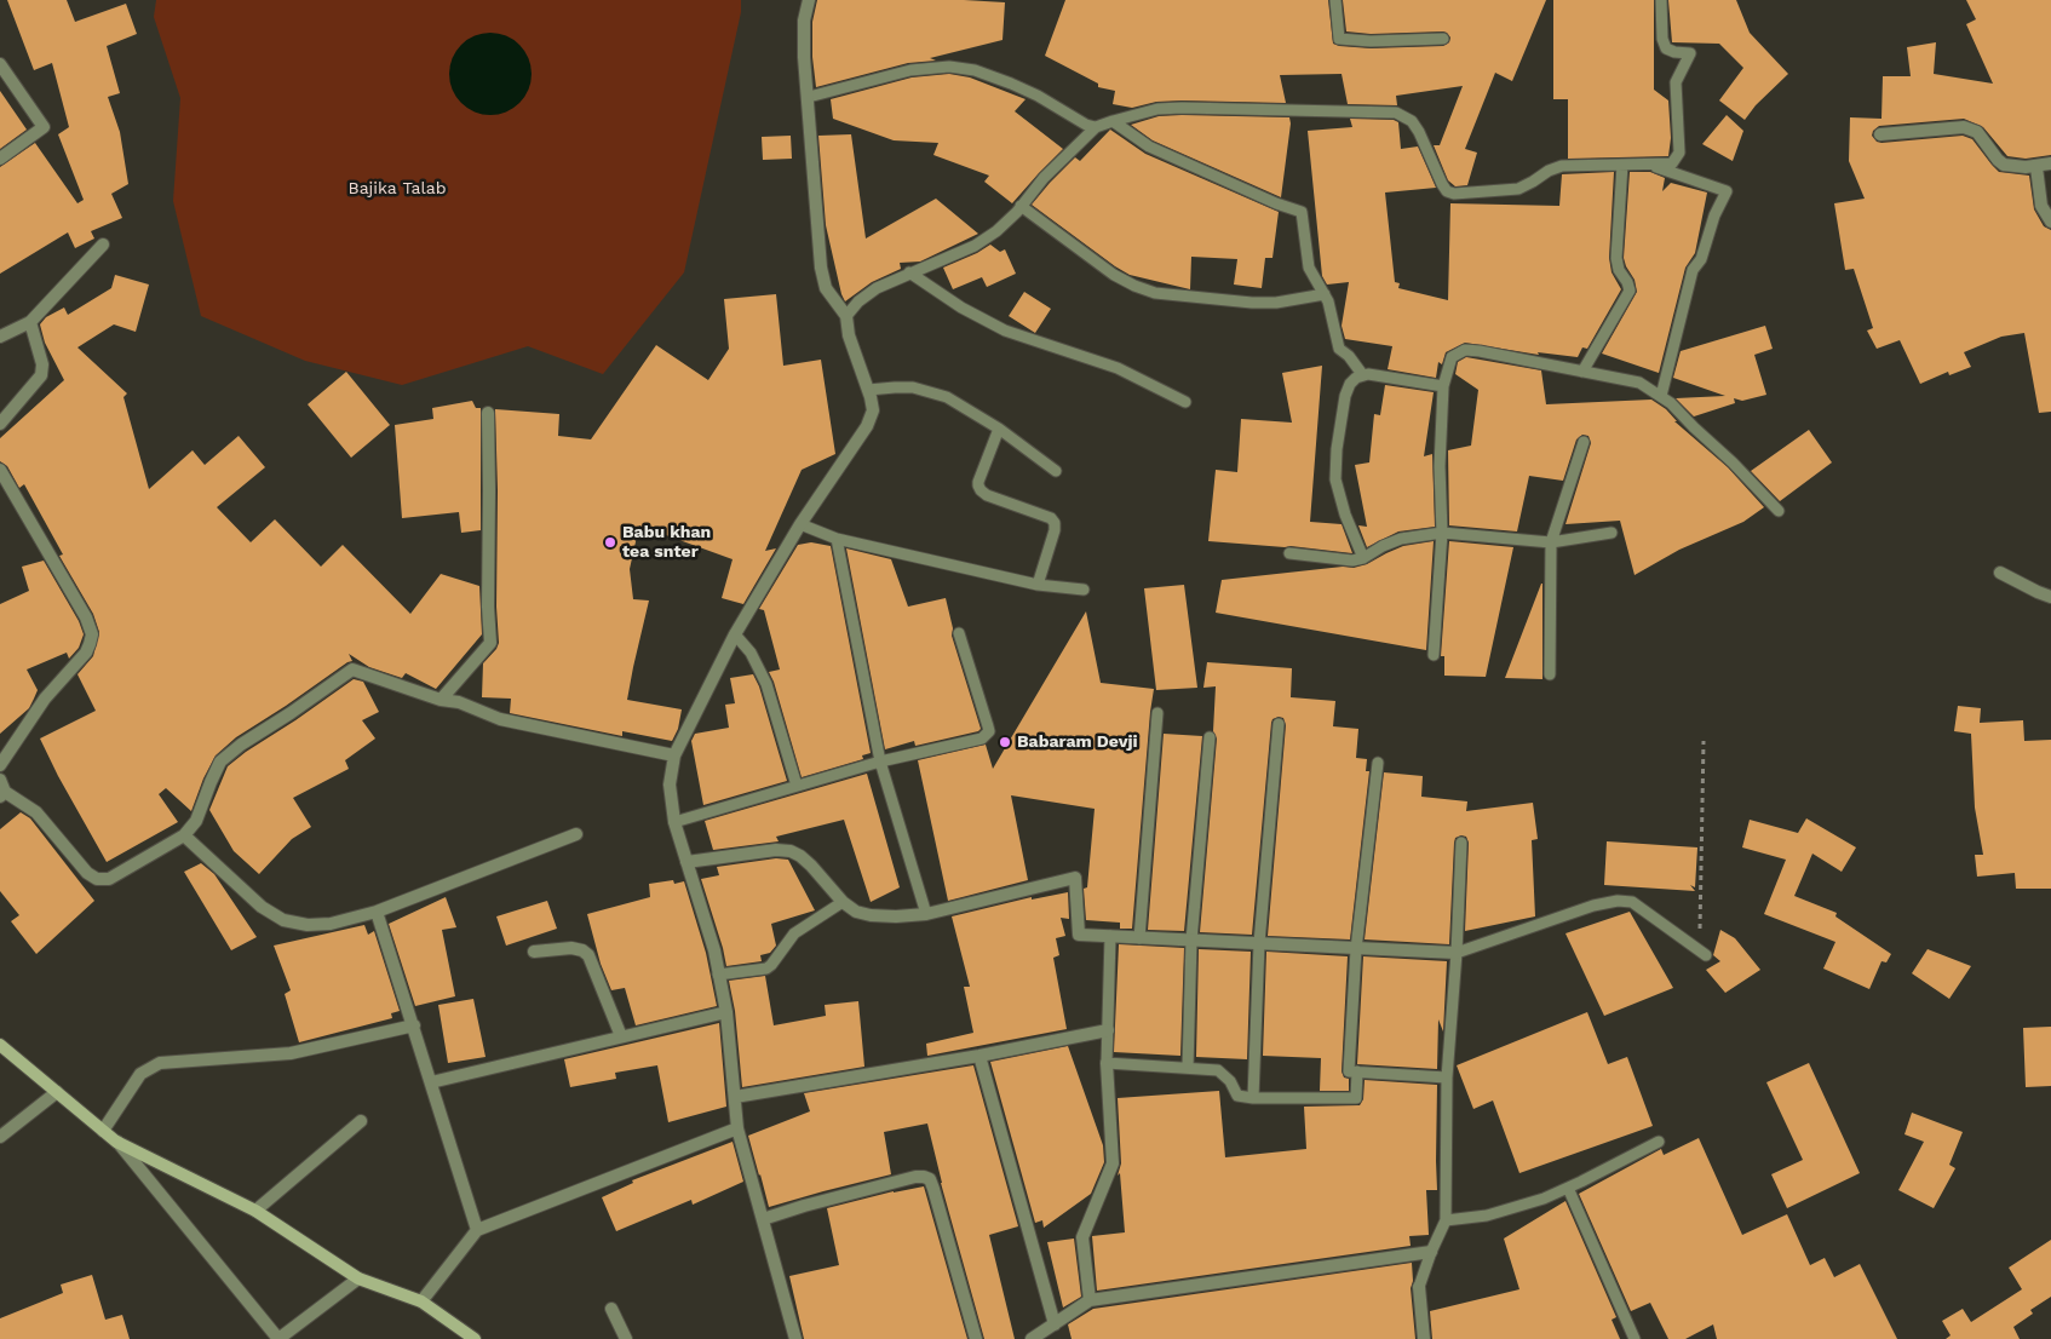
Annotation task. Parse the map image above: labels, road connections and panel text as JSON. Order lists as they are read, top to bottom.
{
  "parks": ["Bajika Talab"],
  "places": ["Babu khan tea snter", "Babaram Devji"]
}
